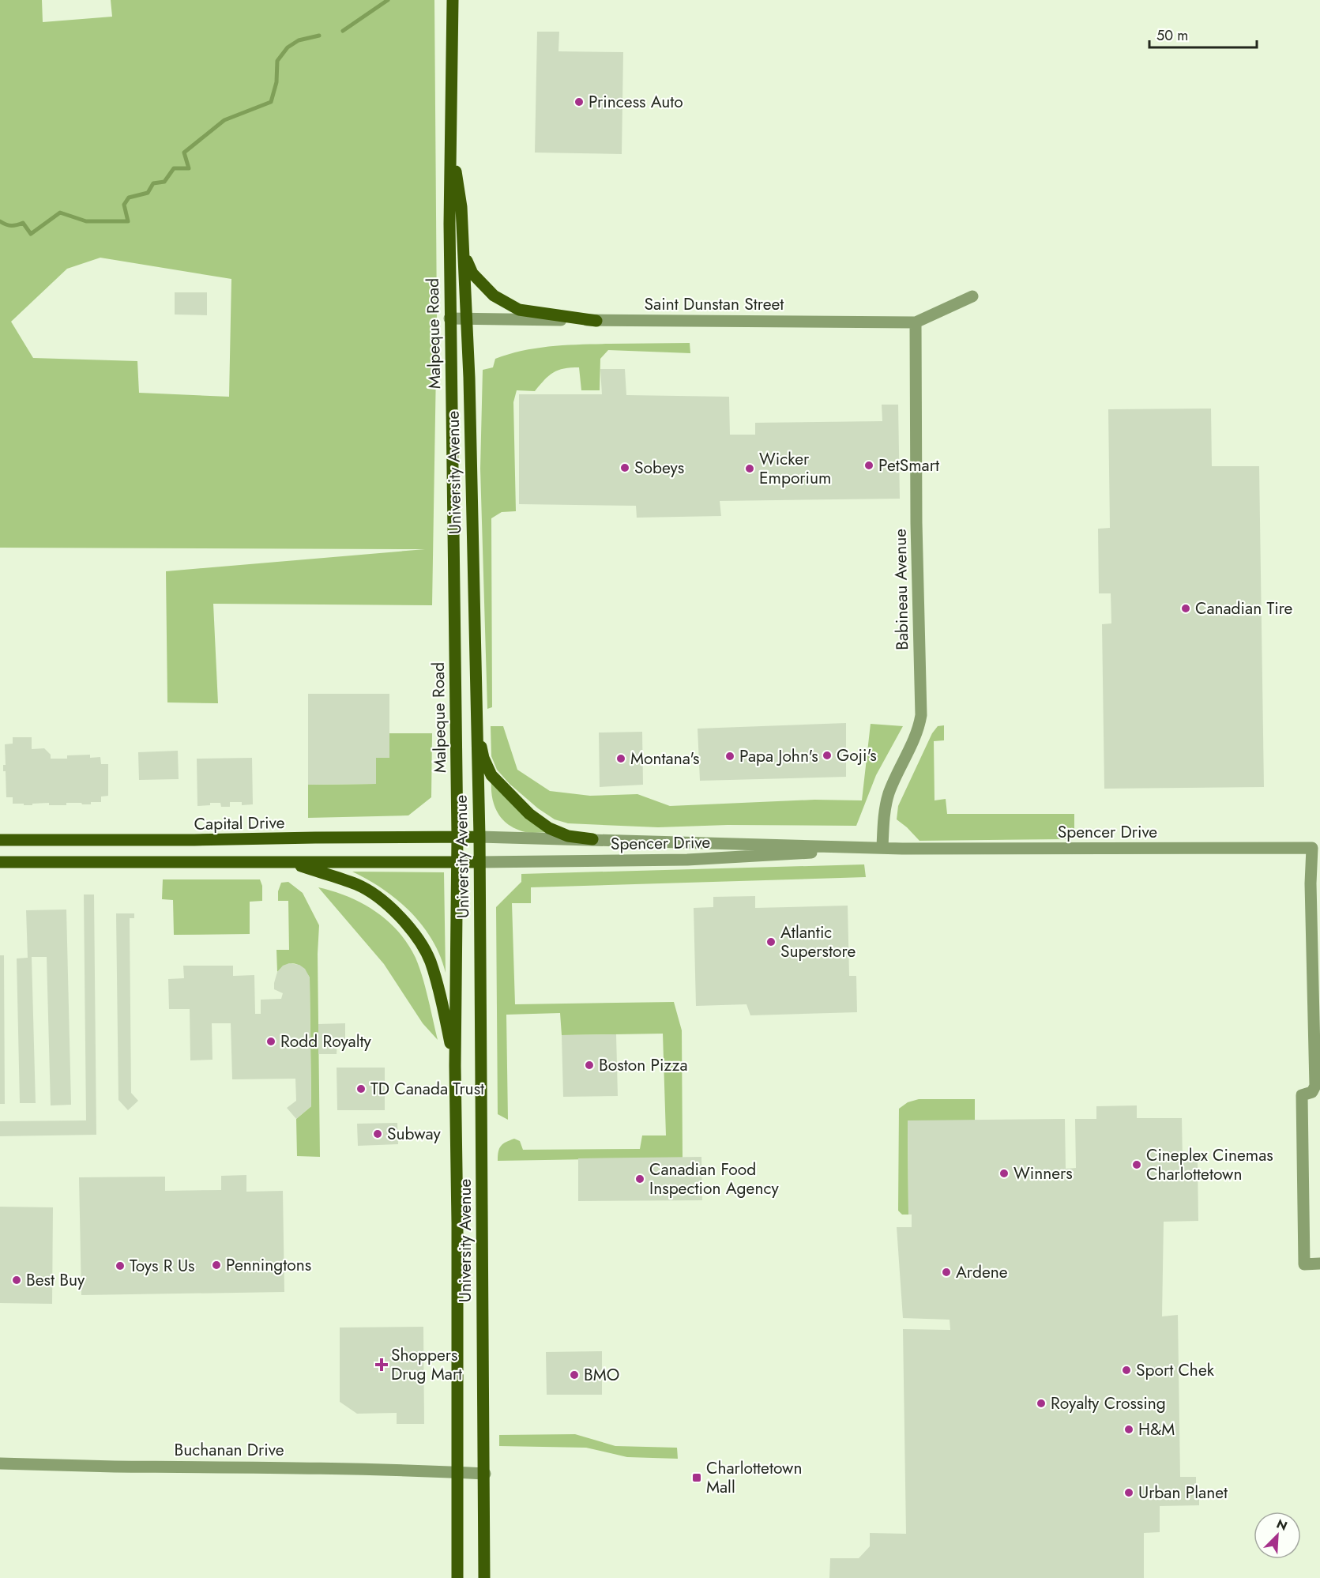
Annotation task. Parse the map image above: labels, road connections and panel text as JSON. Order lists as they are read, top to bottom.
{
  "streets": {
    "main road": [
      "Malpeque Road",
      "University Avenue",
      "Capital Drive",
      "Spencer Drive"
    ],
    "street": ["Saint Dunstan Street", "Babineau Avenue", "Buchanan Drive"]
  },
  "crossings": [
    ["Saint Dunstan Street", "Malpeque Road"],
    ["Saint Dunstan Street", "University Avenue"],
    ["Saint Dunstan Street", "Babineau Avenue"],
    ["Malpeque Road", "University Avenue"],
    ["Malpeque Road", "Capital Drive"],
    ["University Avenue", "Capital Drive"],
    ["University Avenue", "Spencer Drive"],
    ["University Avenue", "Buchanan Drive"],
    ["Babineau Avenue", "Spencer Drive"],
    ["Capital Drive", "Spencer Drive"]
  ],
  "places": {
    "other": [
      "Princess Auto",
      "PetSmart",
      "Sobeys",
      "Wicker Emporium",
      "Canadian Tire",
      "Goji's",
      "Papa John's",
      "Montana's",
      "Atlantic Superstore",
      "Rodd Royalty",
      "Boston Pizza",
      "TD Canada Trust",
      "Subway",
      "Cineplex Cinemas Charlottetown",
      "Winners",
      "Canadian Food Inspection Agency",
      "Penningtons",
      "Toys R Us",
      "Ardene",
      "Best Buy",
      "Sport Chek",
      "BMO",
      "Royalty Crossing",
      "H&M",
      "Urban Planet"
    ],
    "health": ["Shoppers Drug Mart"],
    "transit": ["Charlottetown Mall"]
  },
  "scale_bar": "50 m",
  "north": "top right"
}
